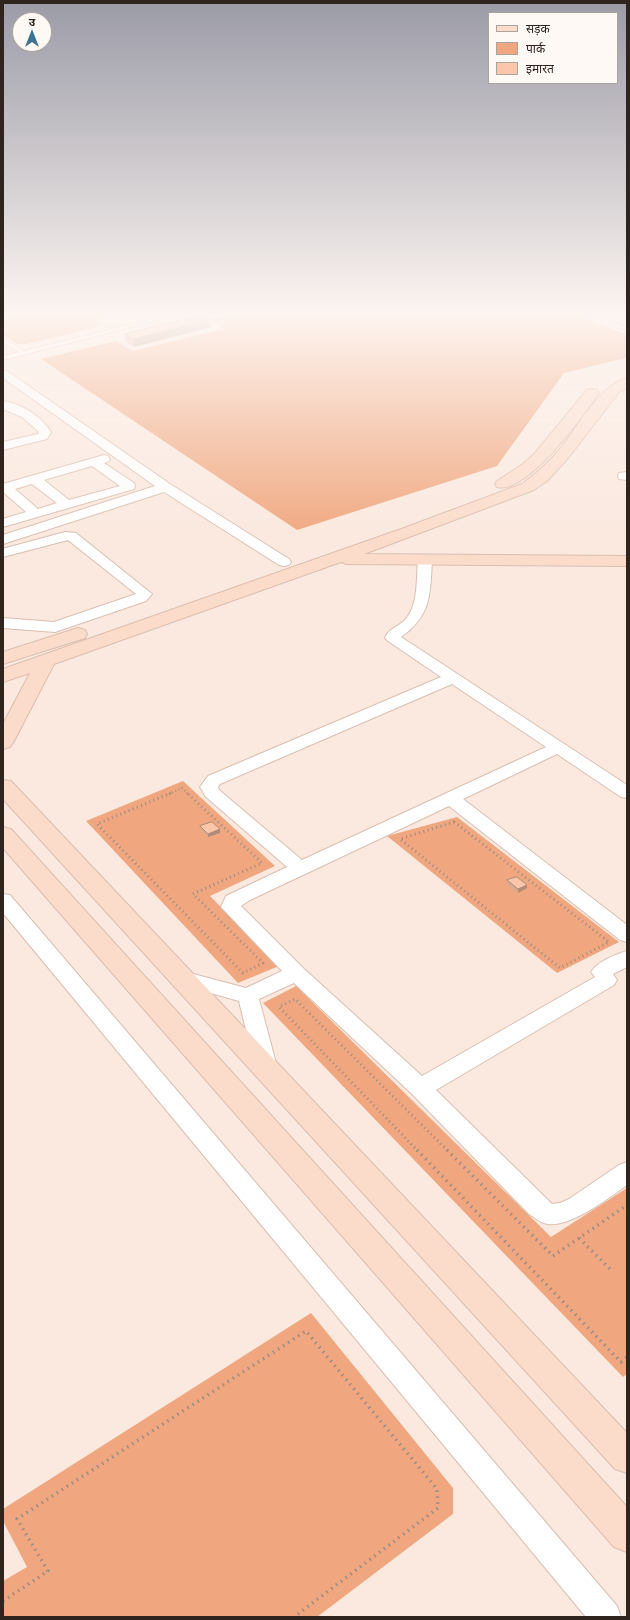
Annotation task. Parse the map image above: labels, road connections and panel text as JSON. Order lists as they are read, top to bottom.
{
  "legend": ["सड़क", "पार्क", "इमारत"],
  "north": "top"
}
